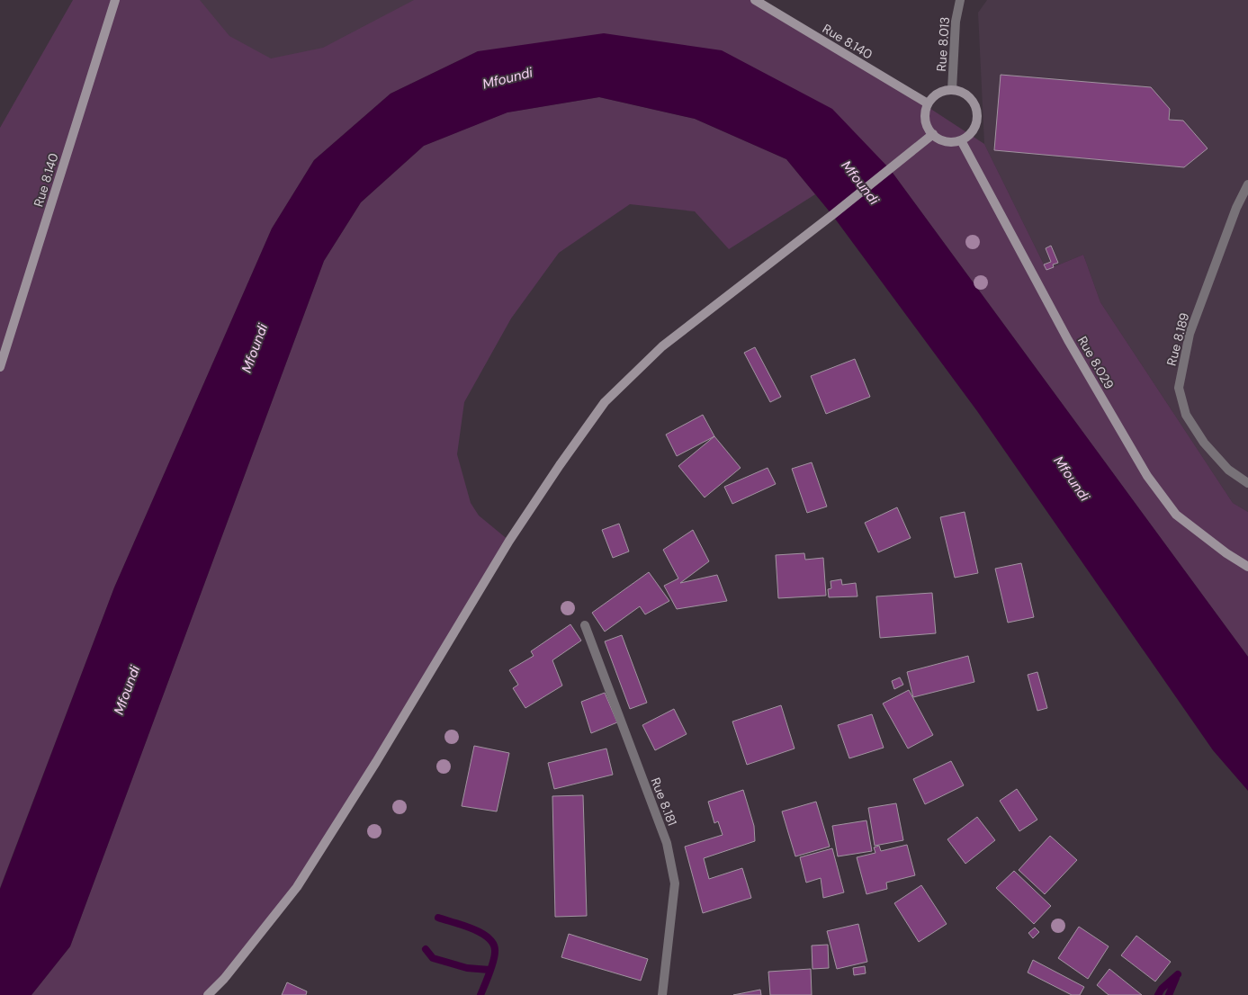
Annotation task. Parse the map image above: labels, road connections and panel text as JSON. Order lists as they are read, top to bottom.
{
  "streets": {
    "main road": ["Rue 8.140", "Rue 8.029"],
    "street": ["Rue 8.013", "Rue 8.189", "Rue 8.181"]
  },
  "crossings": [
    ["Rue 8.140", "Rue 8.013"],
    ["Rue 8.140", "Rue 8.029"],
    ["Rue 8.013", "Rue 8.029"]
  ],
  "water": ["Mfoundi"]
}
